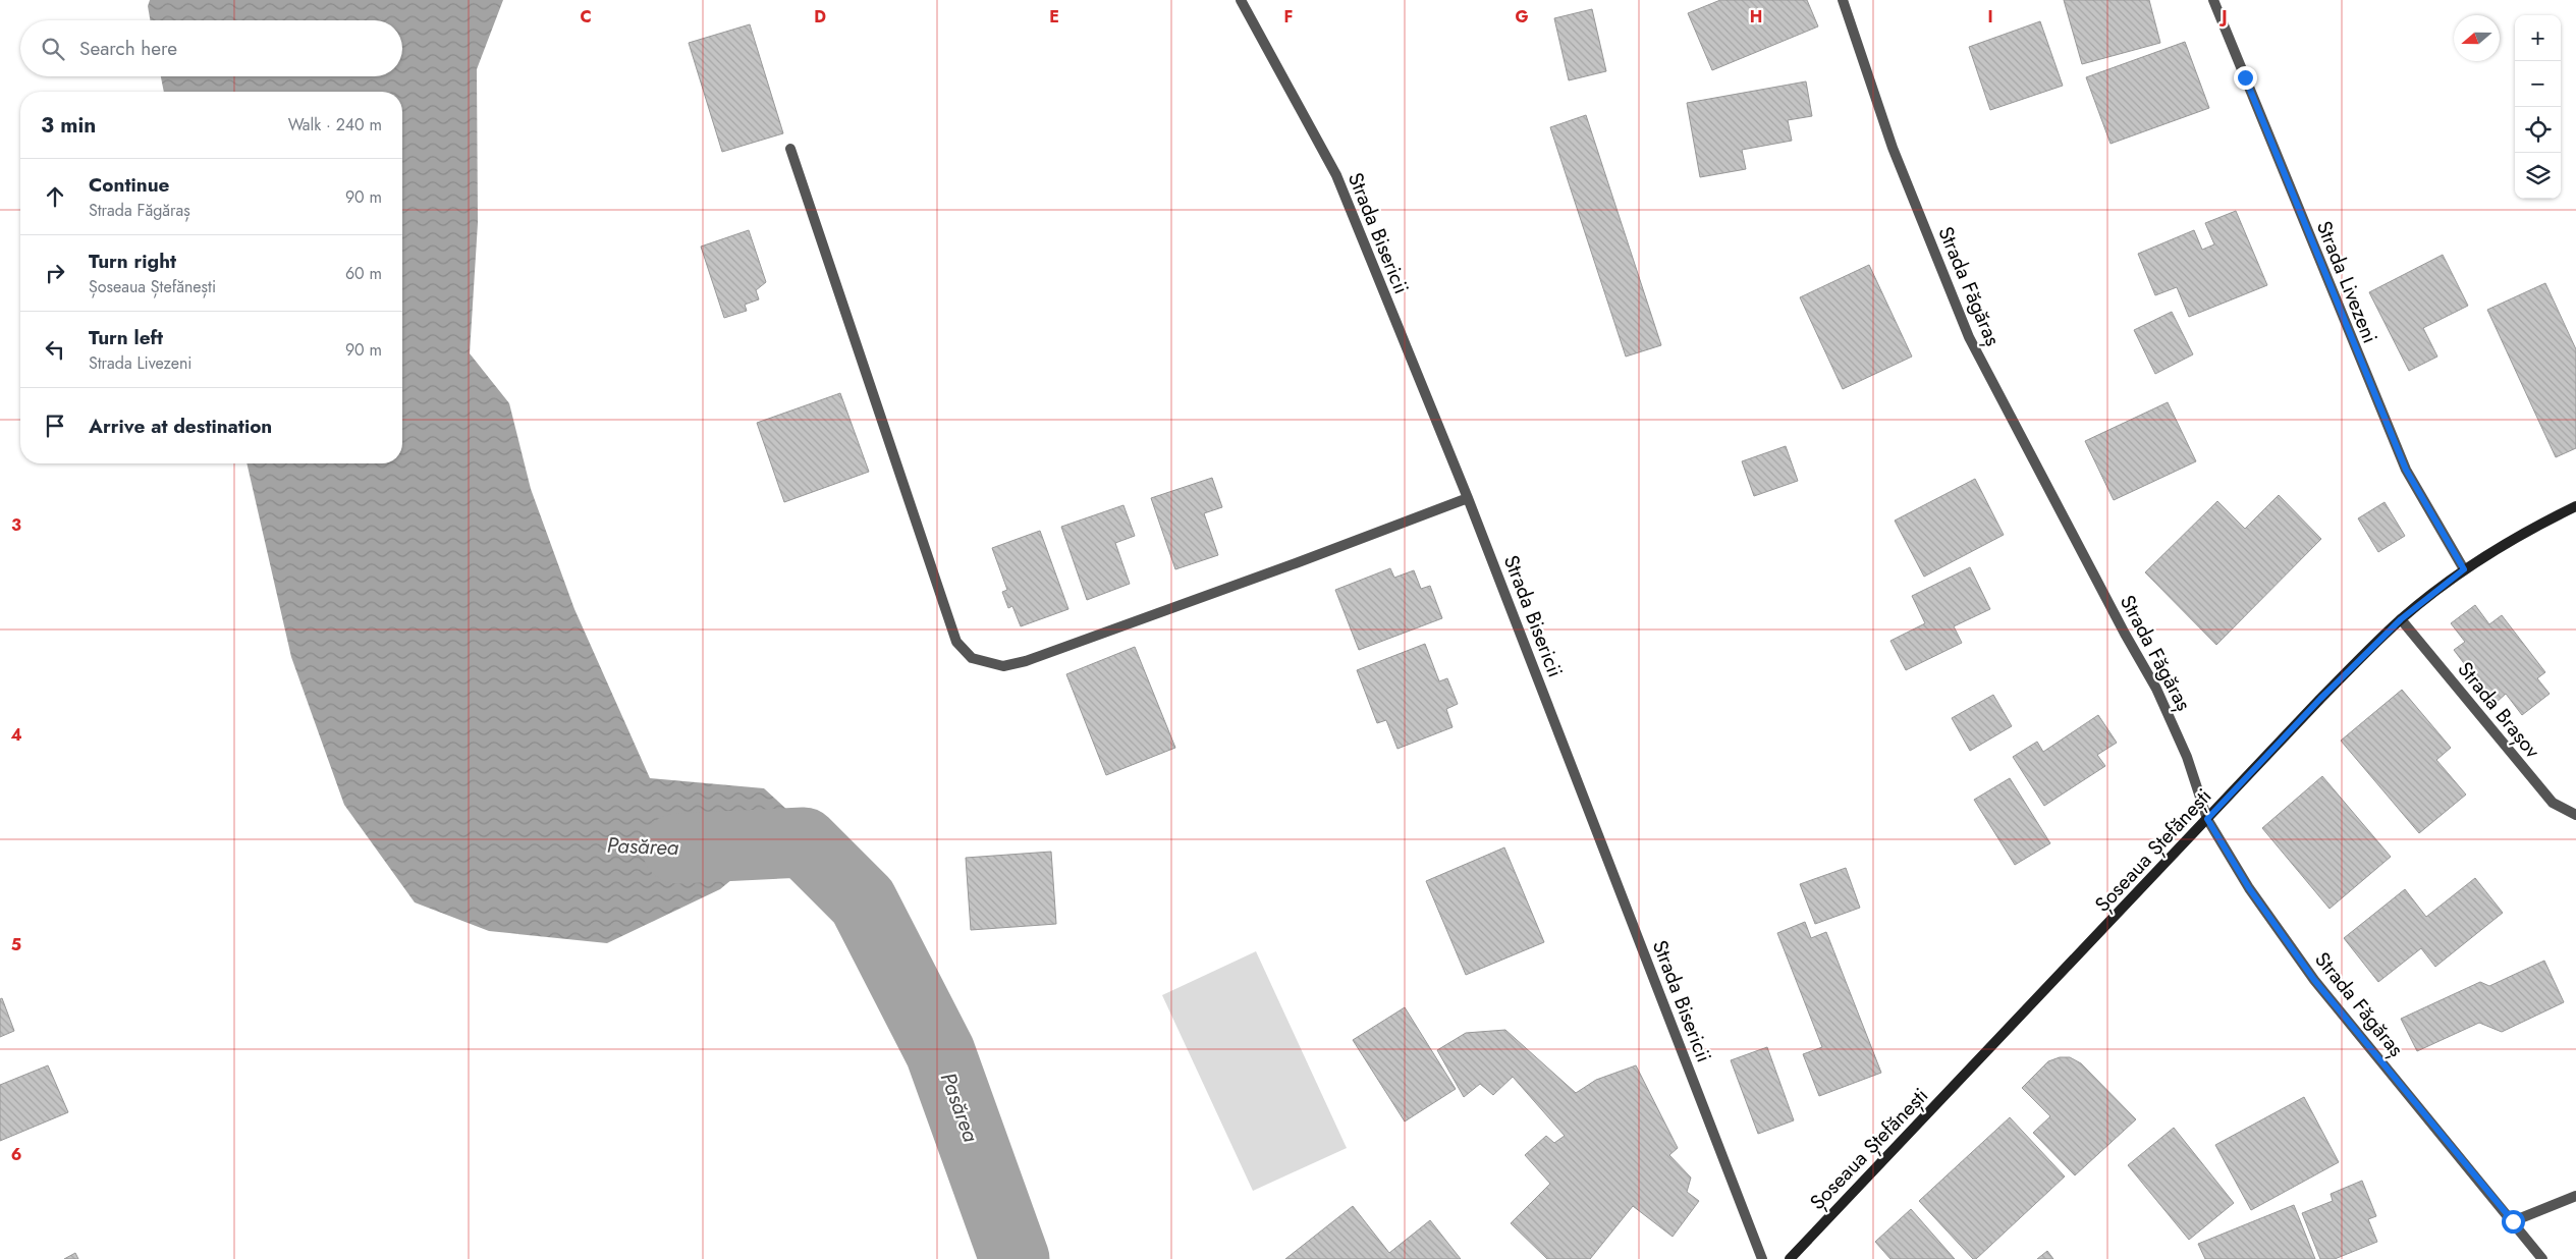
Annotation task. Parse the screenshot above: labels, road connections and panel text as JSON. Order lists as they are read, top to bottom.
{
  "streets": {
    "main road": ["Șoseaua Ștefănești"],
    "street": [
      "Strada Bisericii",
      "Strada Livezeni",
      "Strada Făgăraș",
      "Strada Brașov"
    ]
  },
  "crossings": [
    ["Strada Livezeni", "Șoseaua Ștefănești"],
    ["Strada Făgăraș", "Șoseaua Ștefănești"],
    ["Strada Brașov", "Șoseaua Ștefănești"]
  ],
  "water": ["Pasărea"],
  "north": "left",
  "page": {
    "map_buttons": ["+", "−"],
    "search": "Search here",
    "heading": ["3 min", "Walk · 240 m"],
    "list": [
      ["Continue", "Strada Făgăraș", "90 m"],
      ["Turn right", "Șoseaua Ștefănești", "60 m"],
      ["Turn left", "Strada Livezeni", "90 m"],
      "Arrive at destination"
    ]
  },
  "grid": {
    "columns": [
      "C",
      "D",
      "E",
      "F",
      "G",
      "H",
      "I",
      "J"
    ],
    "rows": [
      "3",
      "4",
      "5",
      "6"
    ]
  }
}
